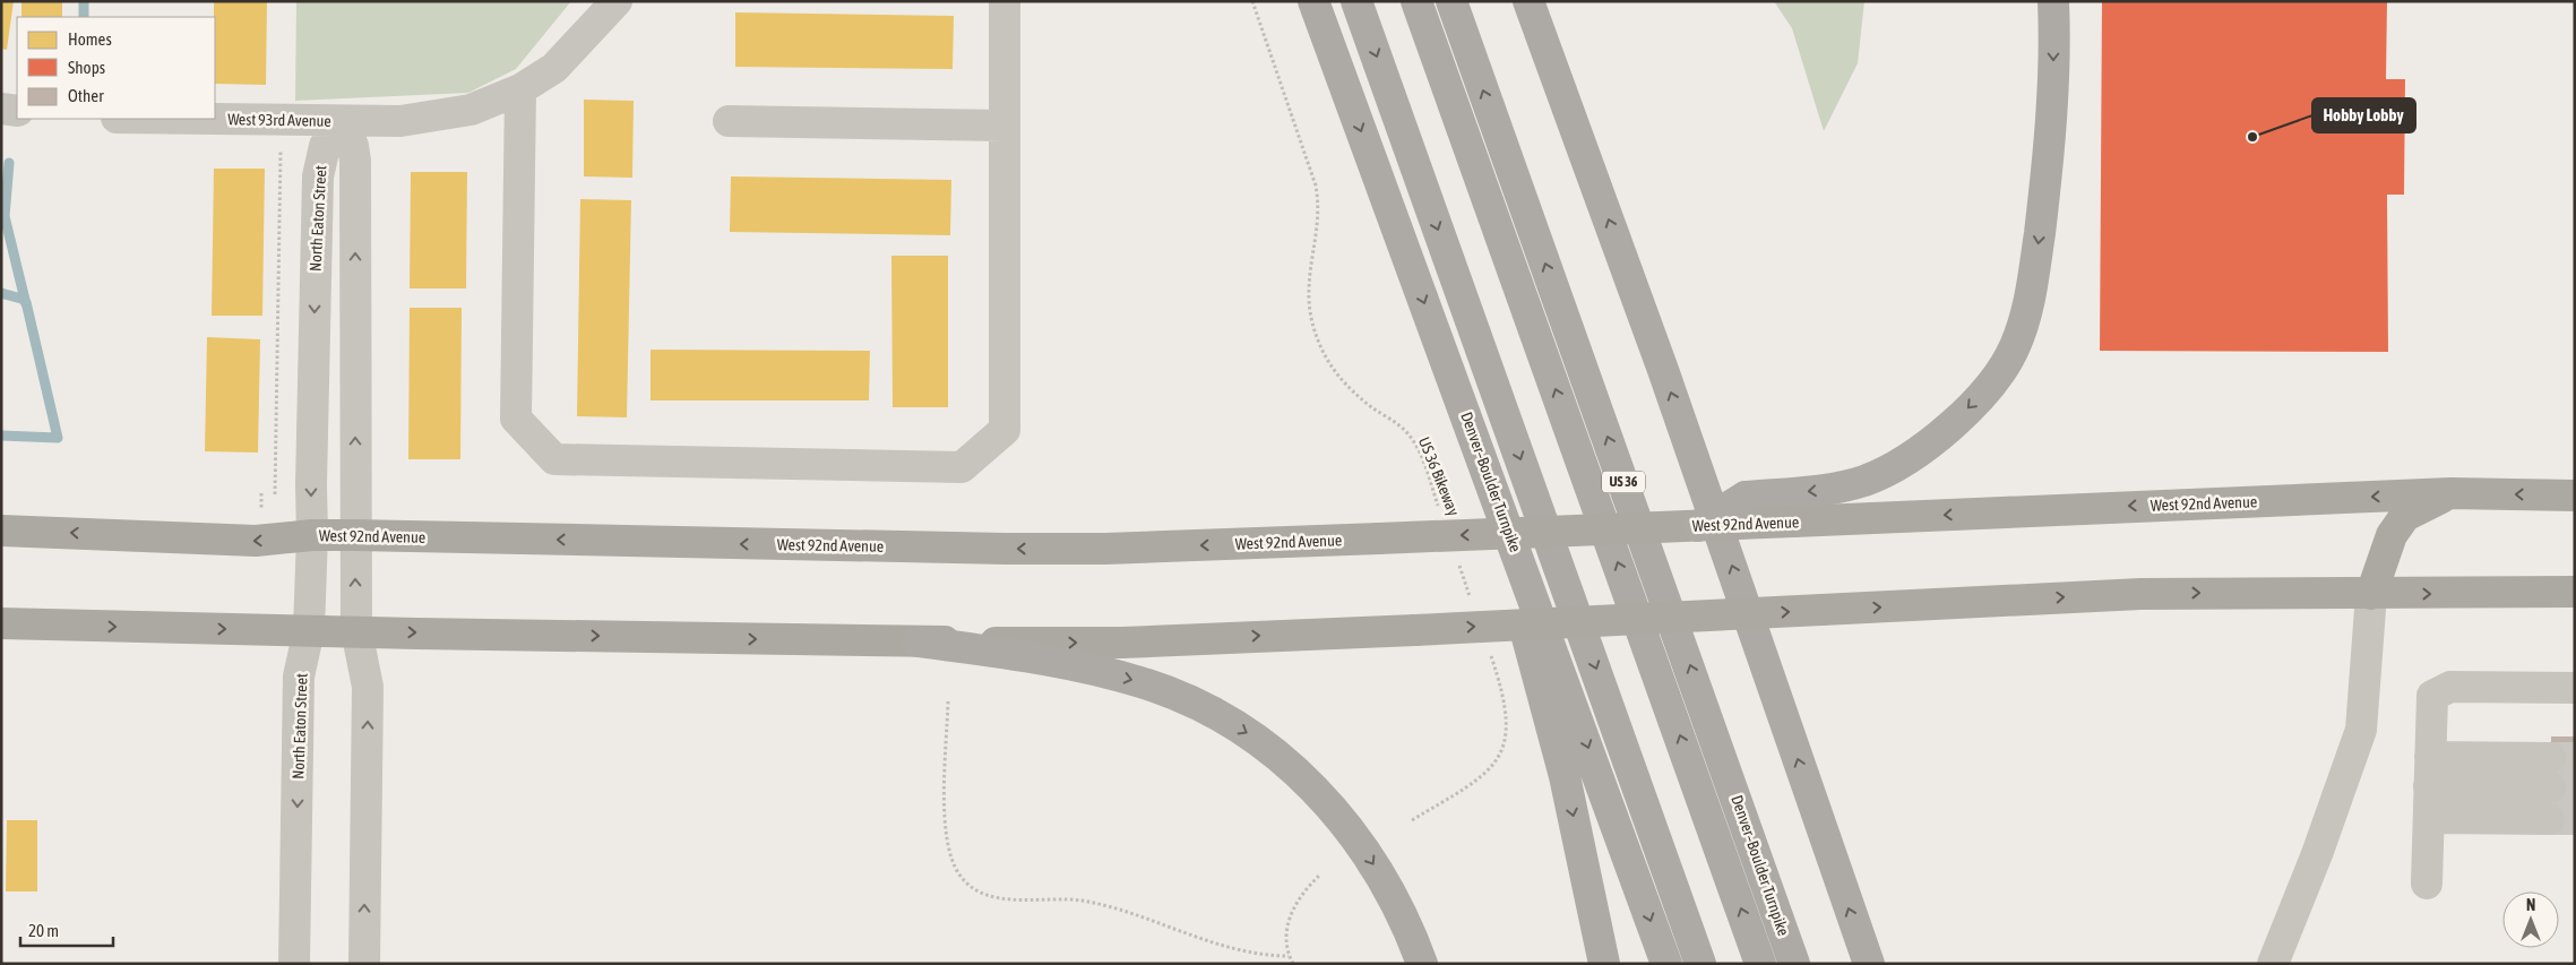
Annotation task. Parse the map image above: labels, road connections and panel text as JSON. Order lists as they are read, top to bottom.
{
  "streets": {
    "highway": ["Denver–Boulder Turnpike", "US 36"],
    "main road": ["West 92nd Avenue"],
    "street": ["West 93rd Avenue", "North Eaton Street"],
    "path": ["US 36 Bikeway"]
  },
  "crossings": [
    ["West 93rd Avenue", "North Eaton Street"],
    ["North Eaton Street", "West 92nd Avenue"]
  ],
  "places": ["Hobby Lobby"],
  "legend": ["Homes", "Shops", "Other"],
  "scale_bar": "20 m",
  "north": "top"
}
